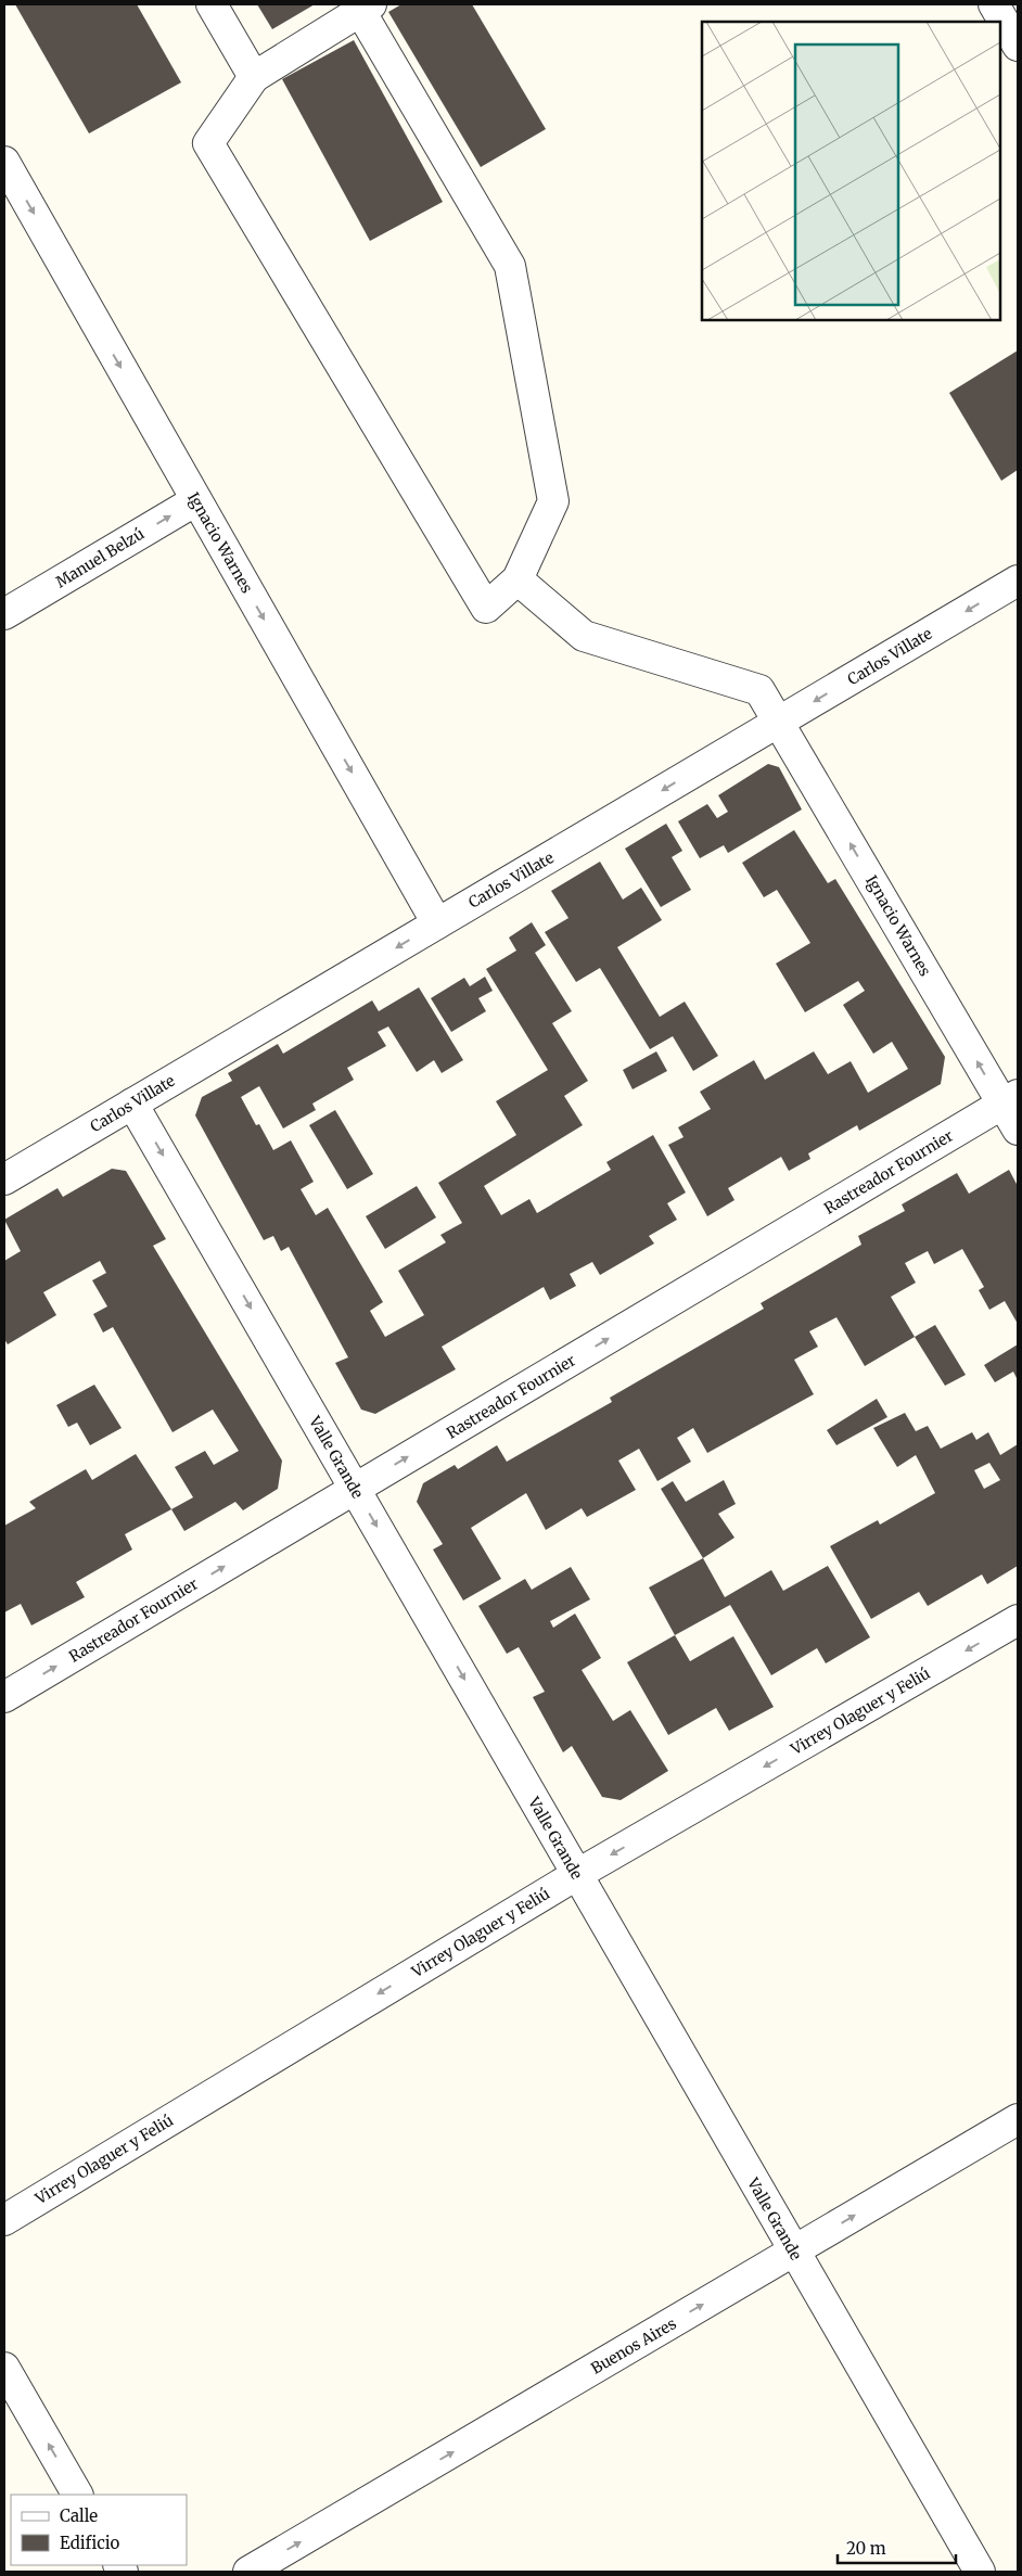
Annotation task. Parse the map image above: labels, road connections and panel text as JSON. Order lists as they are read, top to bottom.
{
  "streets": {
    "street": [
      "Ignacio Warnes",
      "Manuel Belzú",
      "Carlos Villate",
      "Rastreador Fournier",
      "Valle Grande",
      "Virrey Olaguer y Feliú",
      "Buenos Aires"
    ]
  },
  "crossings": [
    ["Ignacio Warnes", "Manuel Belzú"],
    ["Ignacio Warnes", "Carlos Villate"],
    ["Ignacio Warnes", "Rastreador Fournier"],
    ["Carlos Villate", "Valle Grande"],
    ["Rastreador Fournier", "Valle Grande"],
    ["Valle Grande", "Virrey Olaguer y Feliú"],
    ["Valle Grande", "Buenos Aires"]
  ],
  "one_way": [
    "Manuel Belzú",
    "Carlos Villate",
    "Rastreador Fournier",
    "Valle Grande",
    "Virrey Olaguer y Feliú",
    "Buenos Aires"
  ],
  "legend": ["Calle", "Edificio"],
  "scale_bar": "20 m"
}
